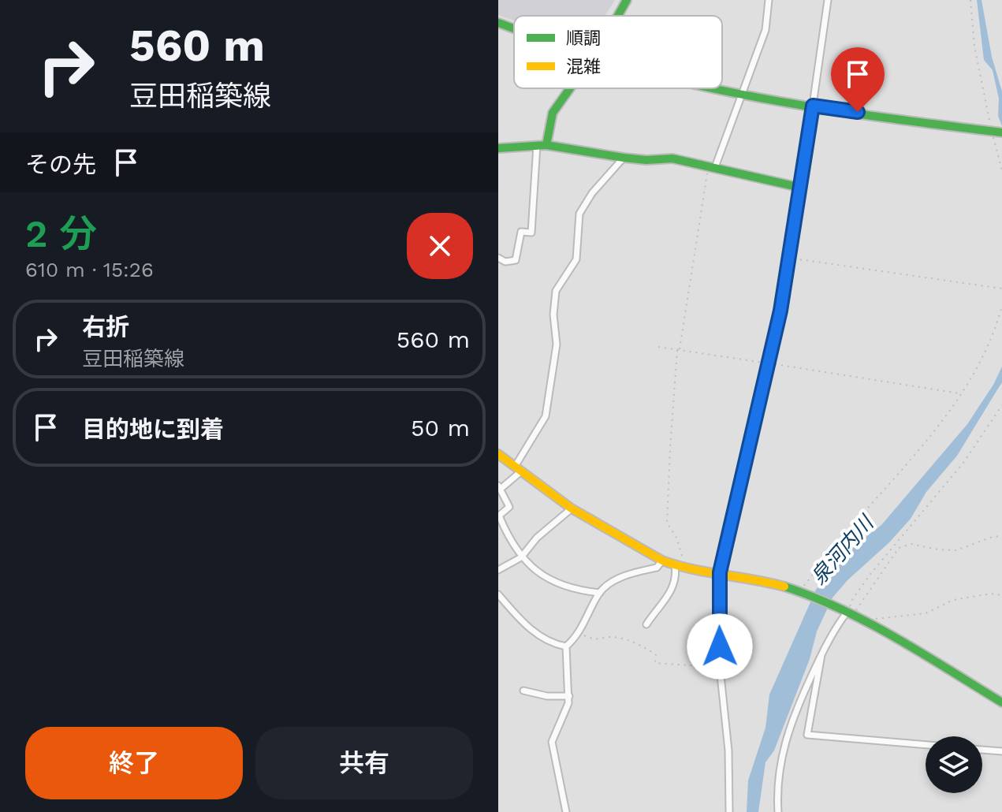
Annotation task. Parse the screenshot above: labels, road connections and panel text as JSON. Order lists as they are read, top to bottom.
{
  "water": ["泉河内川"],
  "legend": ["順調", "混雑"],
  "page": {
    "turn": ["560 m", "豆田稲築線"],
    "then": "その先",
    "heading": ["2 分", "610 m · 15:26"],
    "list": [
      {
        "name": "右折",
        "note": "豆田稲築線",
        "value": "560 m"
      },
      {
        "name": "目的地に到着",
        "value": "50 m"
      }
    ],
    "buttons": ["終了", "共有"]
  }
}
